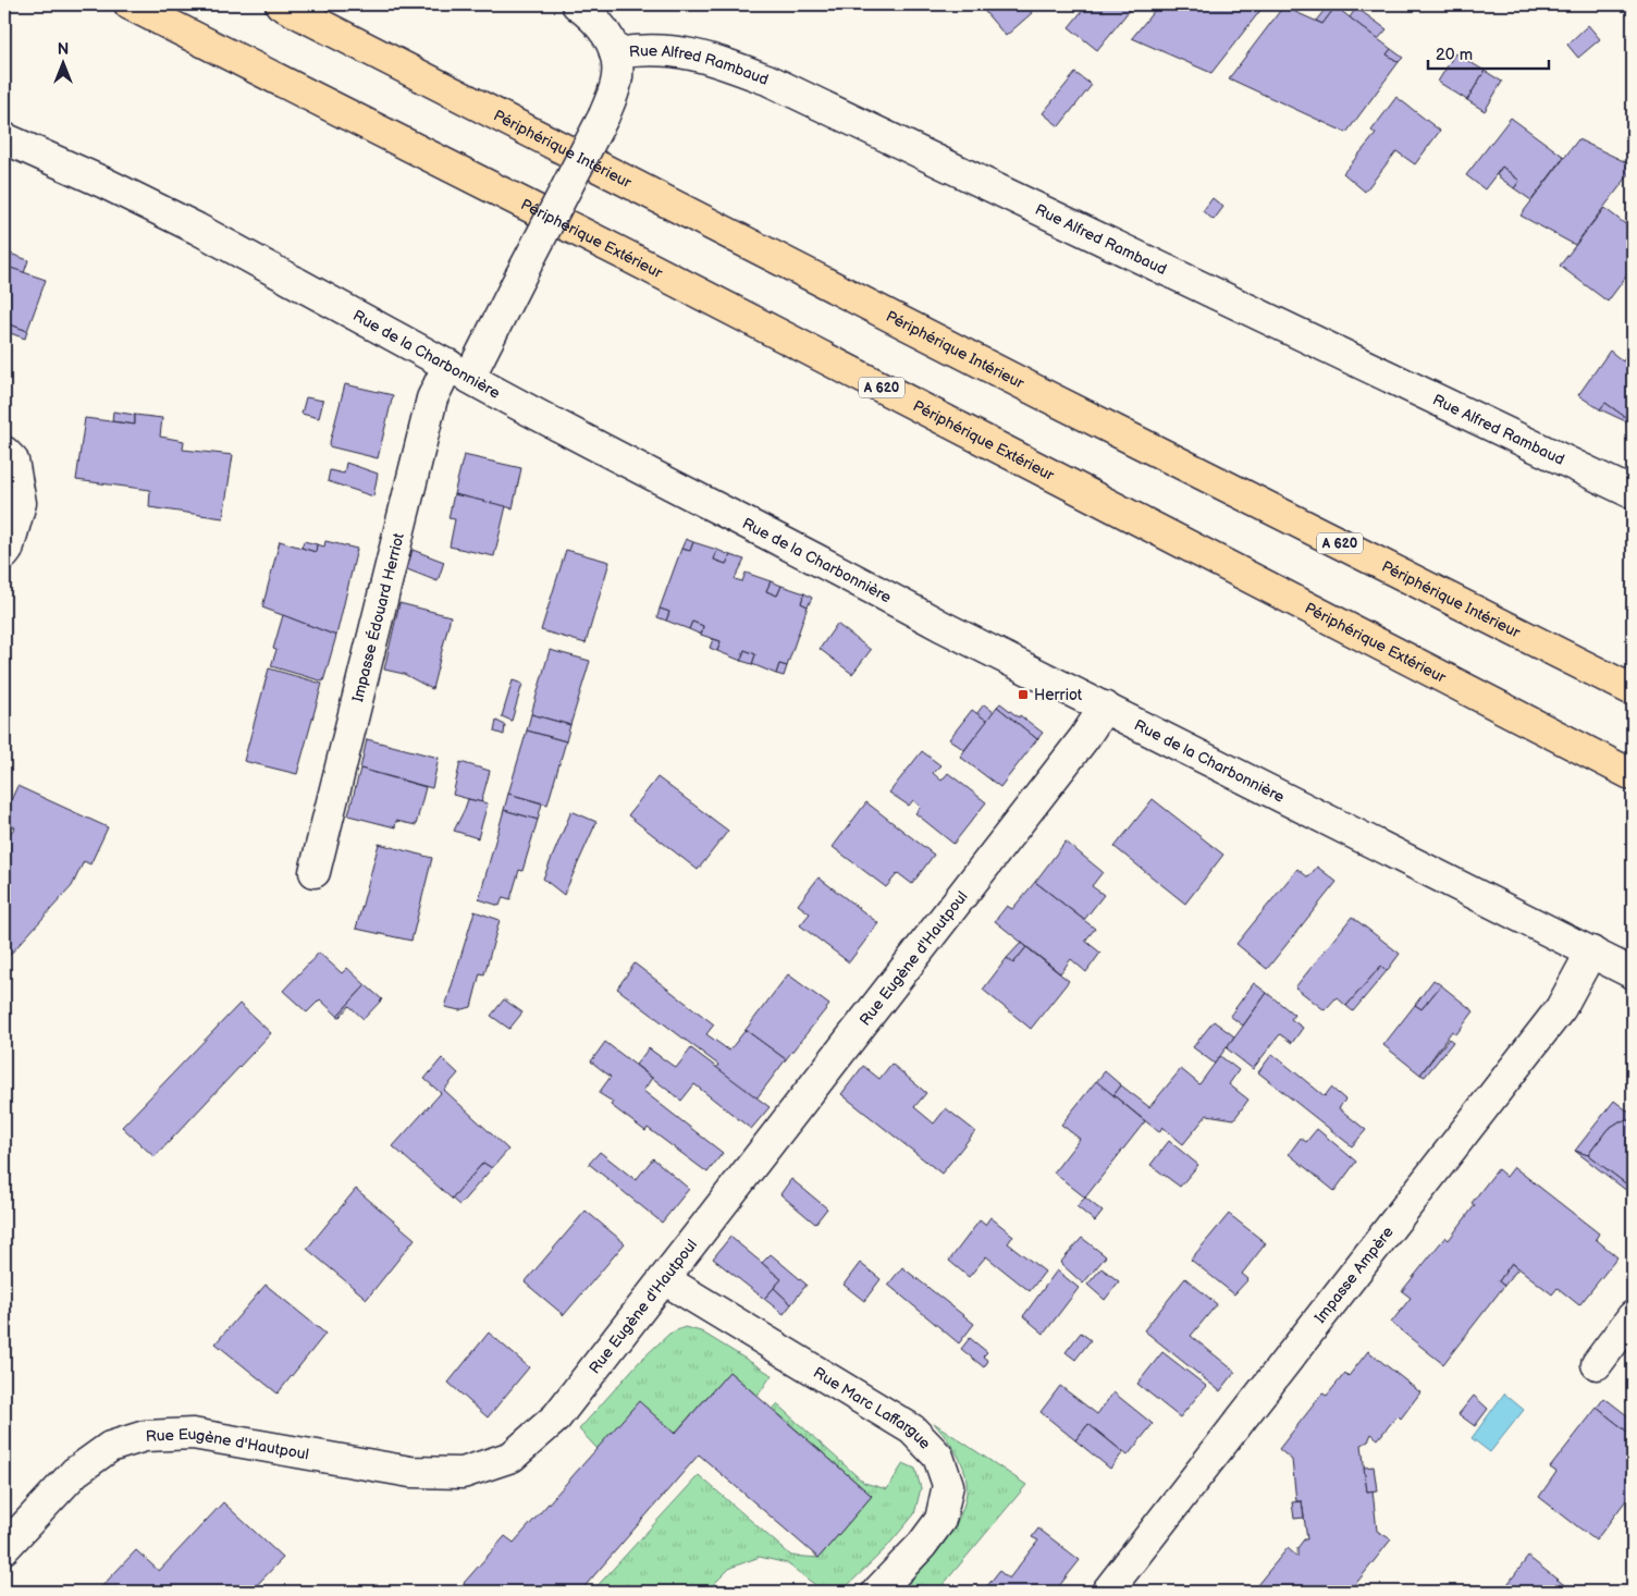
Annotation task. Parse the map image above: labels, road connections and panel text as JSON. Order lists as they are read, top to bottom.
{
  "streets": {
    "highway": ["Périphérique Intérieur", "Périphérique Extérieur", "A 620"],
    "street": [
      "Rue Alfred Rambaud",
      "Rue de la Charbonnière",
      "Impasse Édouard Herriot",
      "Rue Eugène d'Hautpoul",
      "Impasse Ampère",
      "Rue Marc Laffargue"
    ]
  },
  "crossings": [
    ["Rue Alfred Rambaud", "Impasse Édouard Herriot"],
    ["Rue de la Charbonnière", "Impasse Édouard Herriot"],
    ["Rue de la Charbonnière", "Rue Eugène d'Hautpoul"],
    ["Rue de la Charbonnière", "Impasse Ampère"],
    ["Rue Eugène d'Hautpoul", "Rue Marc Laffargue"]
  ],
  "places": {
    "transit": ["Herriot"]
  },
  "scale_bar": "20 m",
  "north": "top"
}
